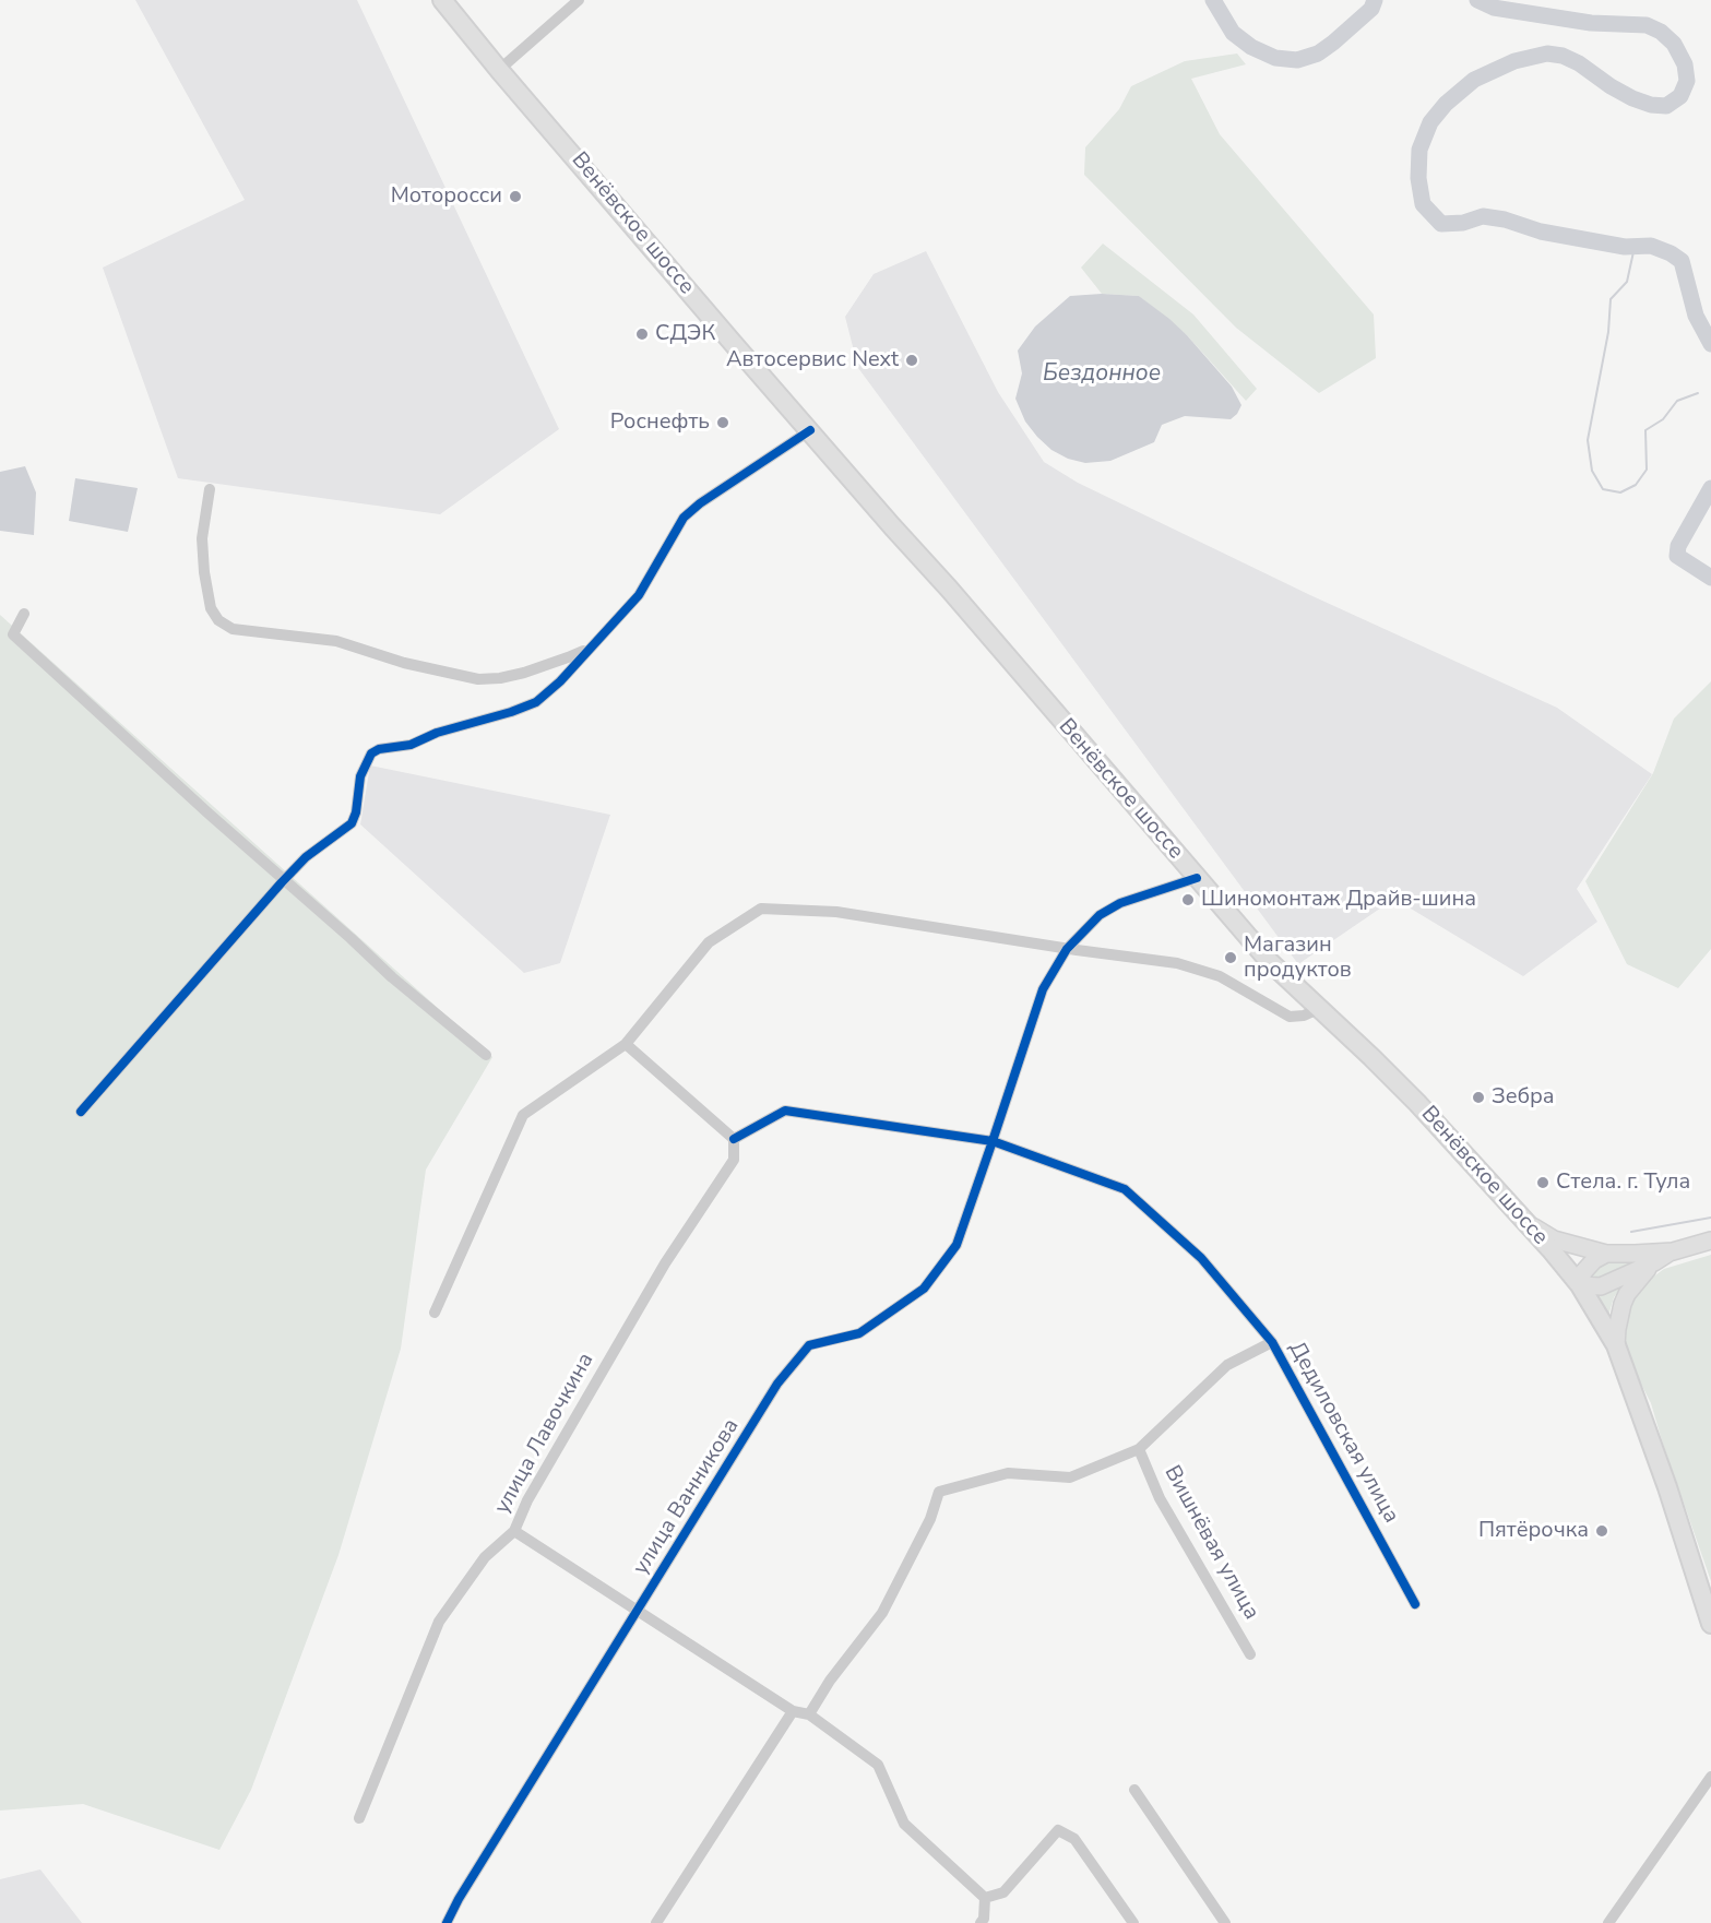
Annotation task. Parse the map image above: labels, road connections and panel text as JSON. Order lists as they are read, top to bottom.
{
  "streets": {
    "main road": ["Венёвское шоссе"],
    "street": [
      "Дедиловская улица",
      "улица Лавочкина",
      "улица Ванникова",
      "Вишнёвая улица"
    ]
  },
  "crossings": [
    ["Венёвское шоссе", "улица Ванникова"],
    ["Дедиловская улица", "улица Лавочкина"],
    ["Дедиловская улица", "улица Ванникова"]
  ],
  "water": ["Бездонное"],
  "places": [
    "Моторосси",
    "СДЭК",
    "Автосервис Next",
    "Роснефть",
    "Шиномонтаж Драйв-шина",
    "Магазин продуктов",
    "Зебра",
    "Стела. г. Тула",
    "Пятёрочка"
  ]
}
